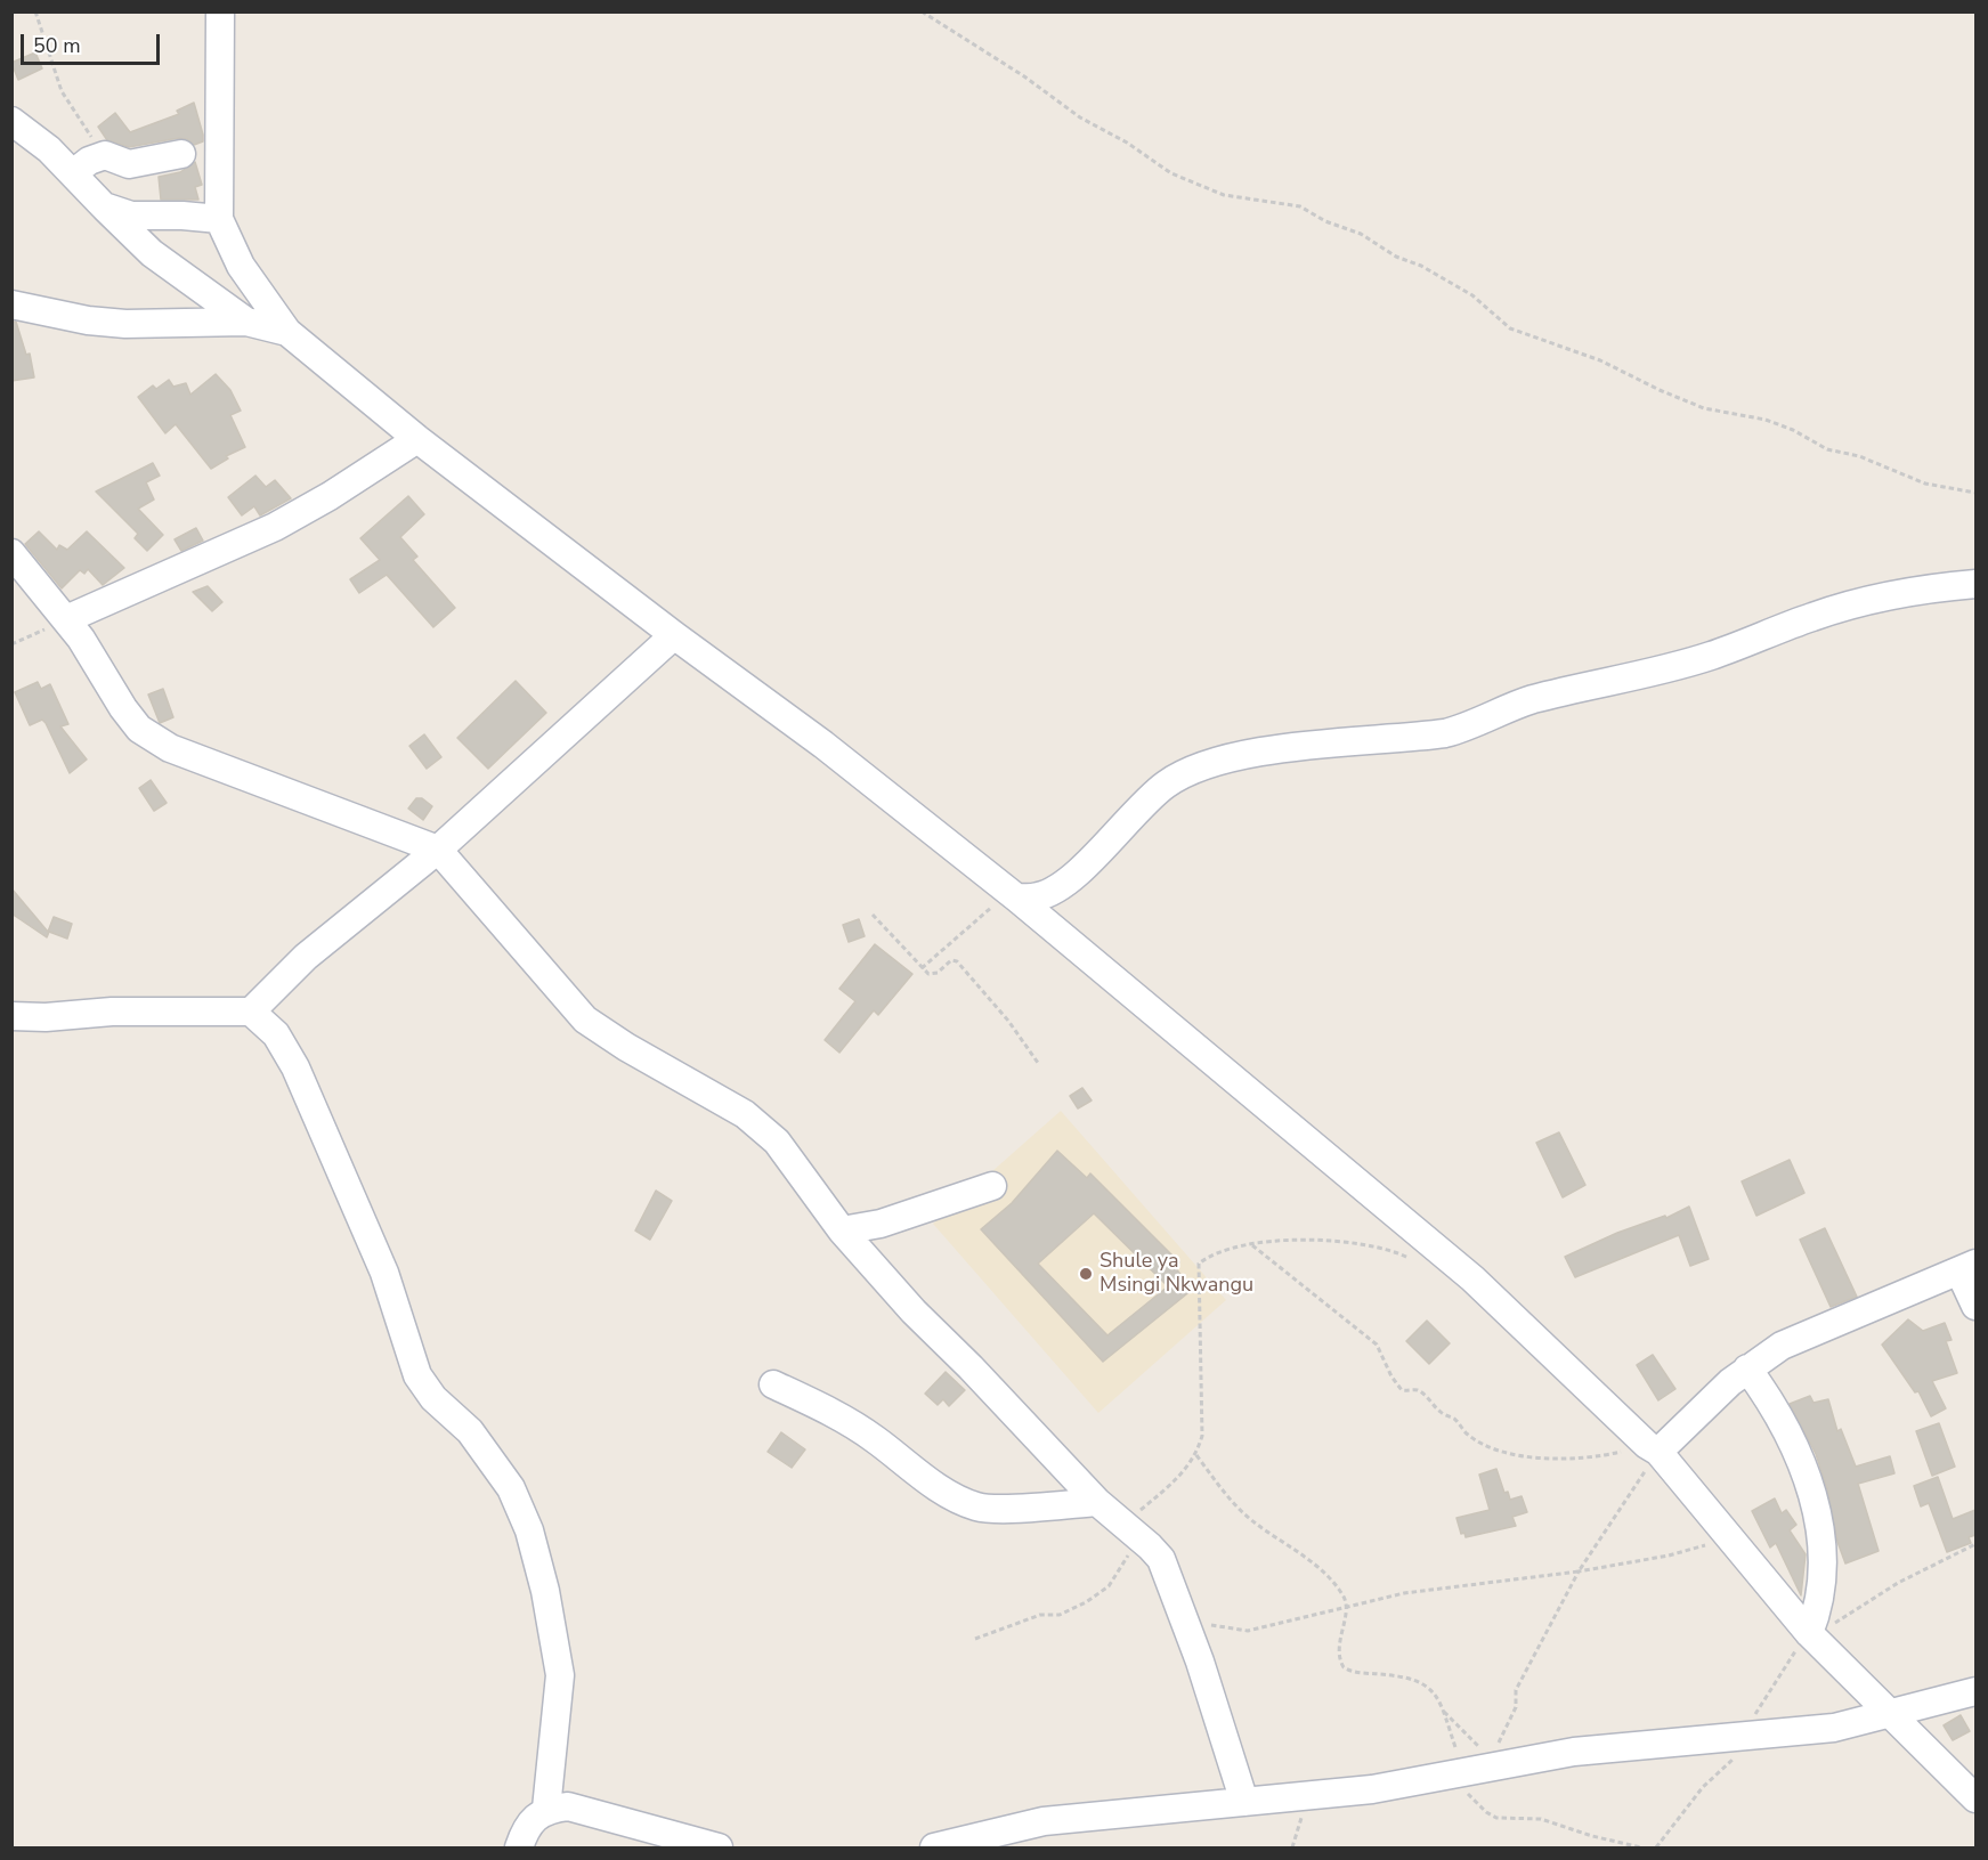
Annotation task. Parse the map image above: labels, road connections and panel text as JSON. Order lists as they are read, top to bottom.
{
  "places": ["Shule ya Msingi Nkwangu"],
  "scale_bar": "50 m"
}
